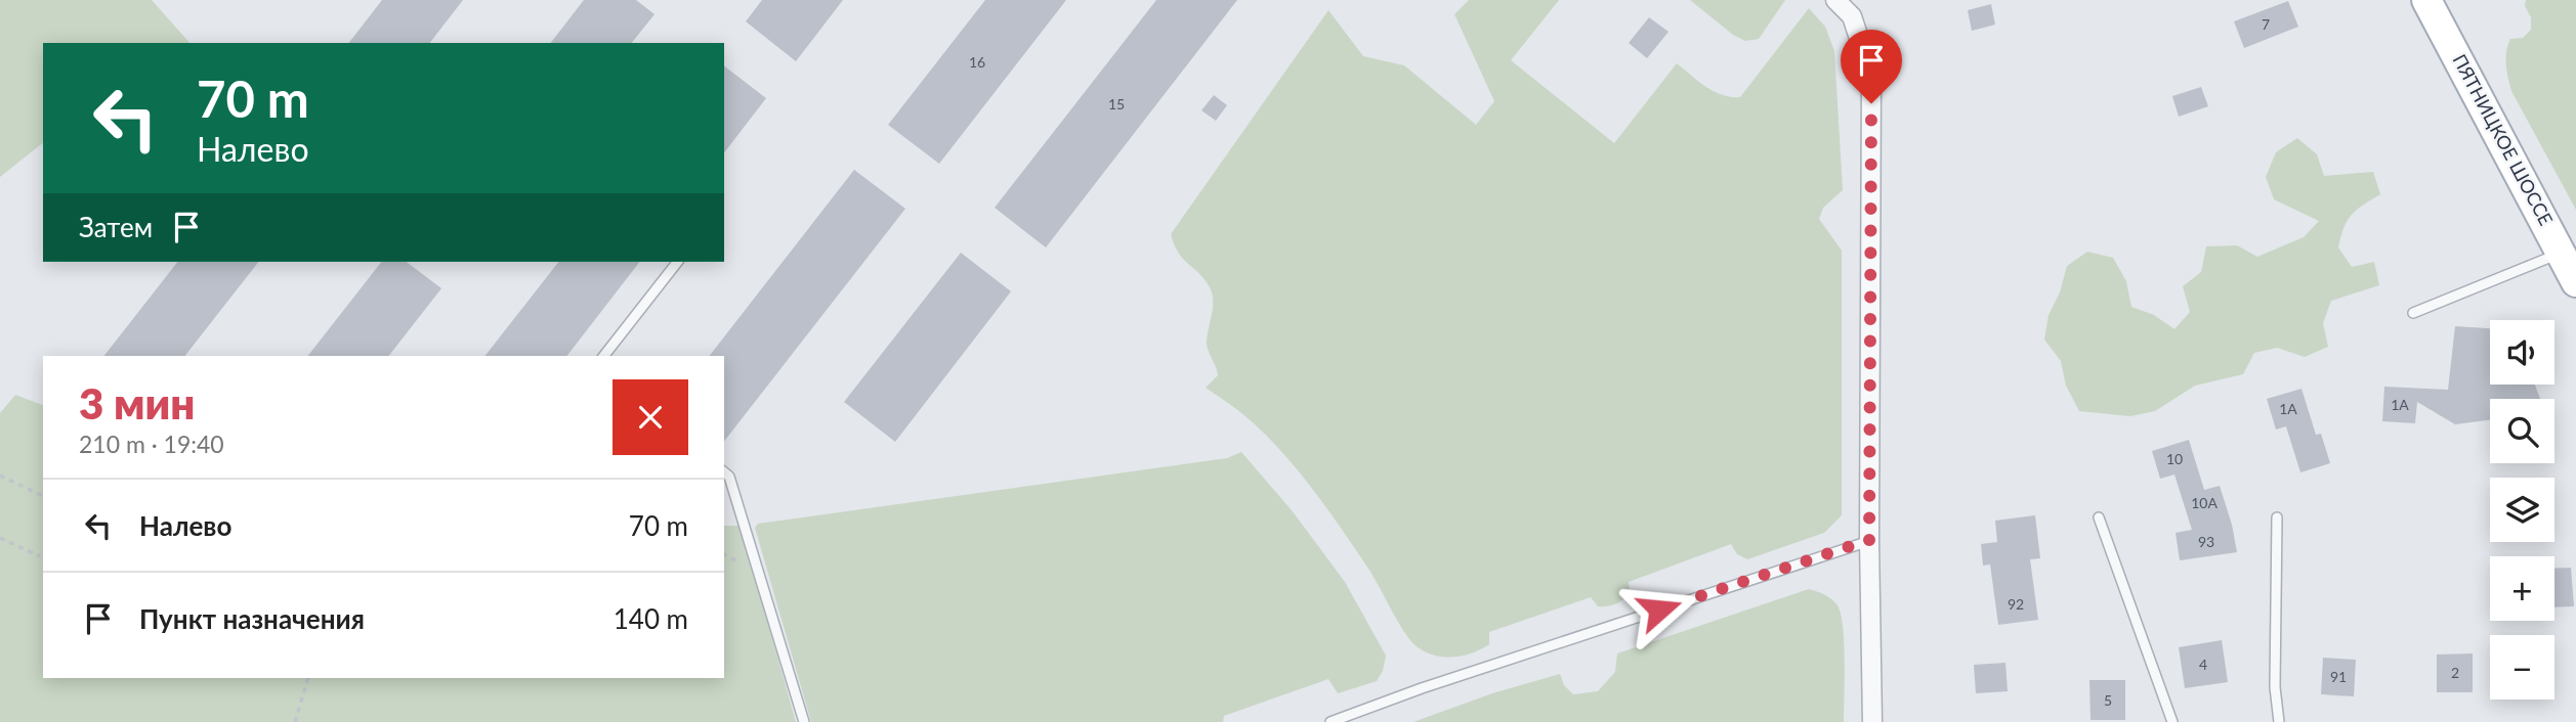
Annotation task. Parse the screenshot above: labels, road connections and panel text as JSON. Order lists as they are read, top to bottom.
{
  "streets": {
    "main road": ["ПЯТНИЦКОЕ ШОССЕ"]
  },
  "house_numbers": [
    "7",
    "16",
    "15",
    "1А",
    "1А",
    "10",
    "10А",
    "93",
    "92",
    "4",
    "2",
    "91",
    "5"
  ],
  "page": {
    "turn": ["70 m", "Налево"],
    "then": "Затем",
    "map_buttons": ["+", "−"],
    "heading": ["3 мин", "210 m · 19:40"],
    "list": [
      {
        "name": "Налево",
        "value": "70 m"
      },
      {
        "name": "Пункт назначения",
        "value": "140 m"
      }
    ]
  }
}
